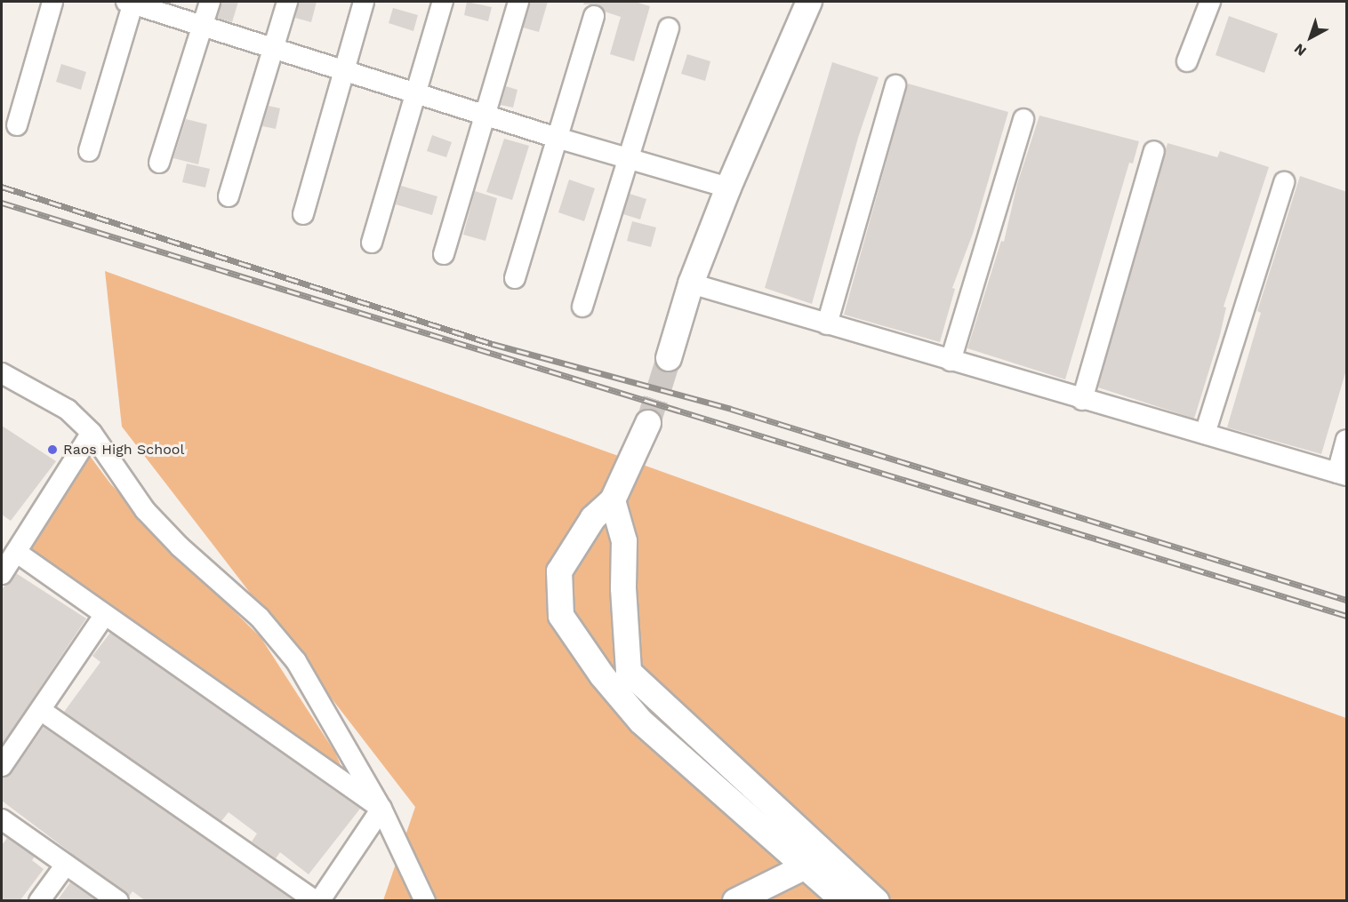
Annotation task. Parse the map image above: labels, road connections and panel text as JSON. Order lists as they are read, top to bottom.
{
  "places": ["Raos High School"],
  "north": "bottom left"
}
